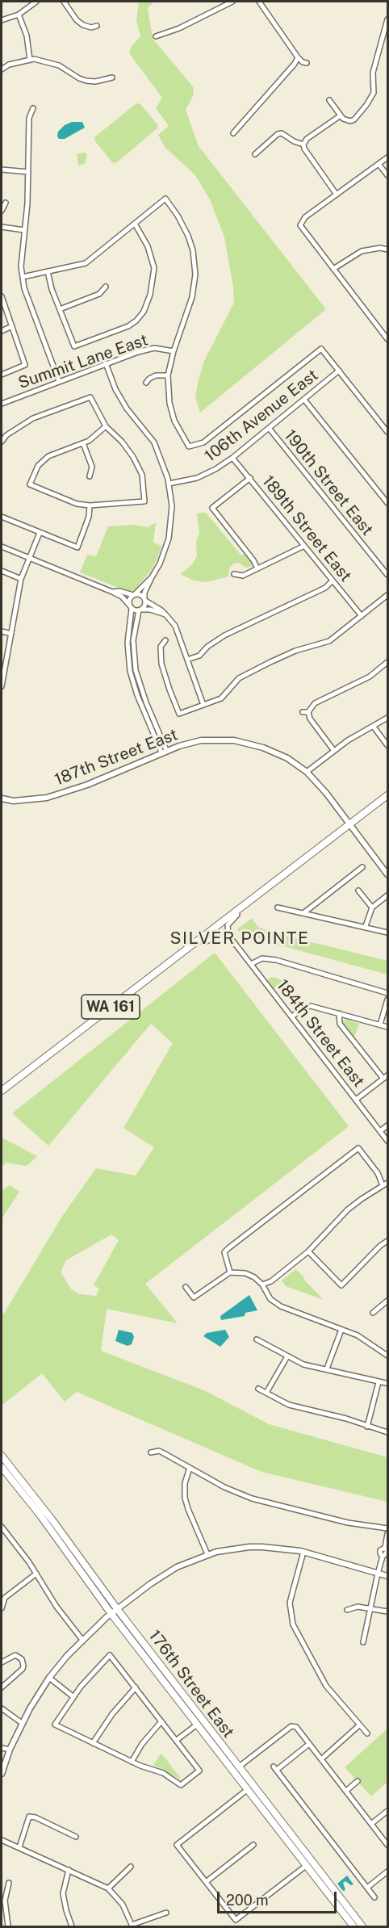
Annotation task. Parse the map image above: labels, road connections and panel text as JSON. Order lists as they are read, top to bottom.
{
  "streets": {
    "main road": ["WA 161", "176th Street East"],
    "street": [
      "Summit Lane East",
      "106th Avenue East",
      "190th Street East",
      "189th Street East",
      "187th Street East",
      "184th Street East"
    ]
  },
  "crossings": [
    ["106th Avenue East", "190th Street East"],
    ["106th Avenue East", "189th Street East"],
    ["187th Street East", "WA 161"]
  ],
  "districts": ["SILVER POINTE"],
  "scale_bar": "200 m"
}
